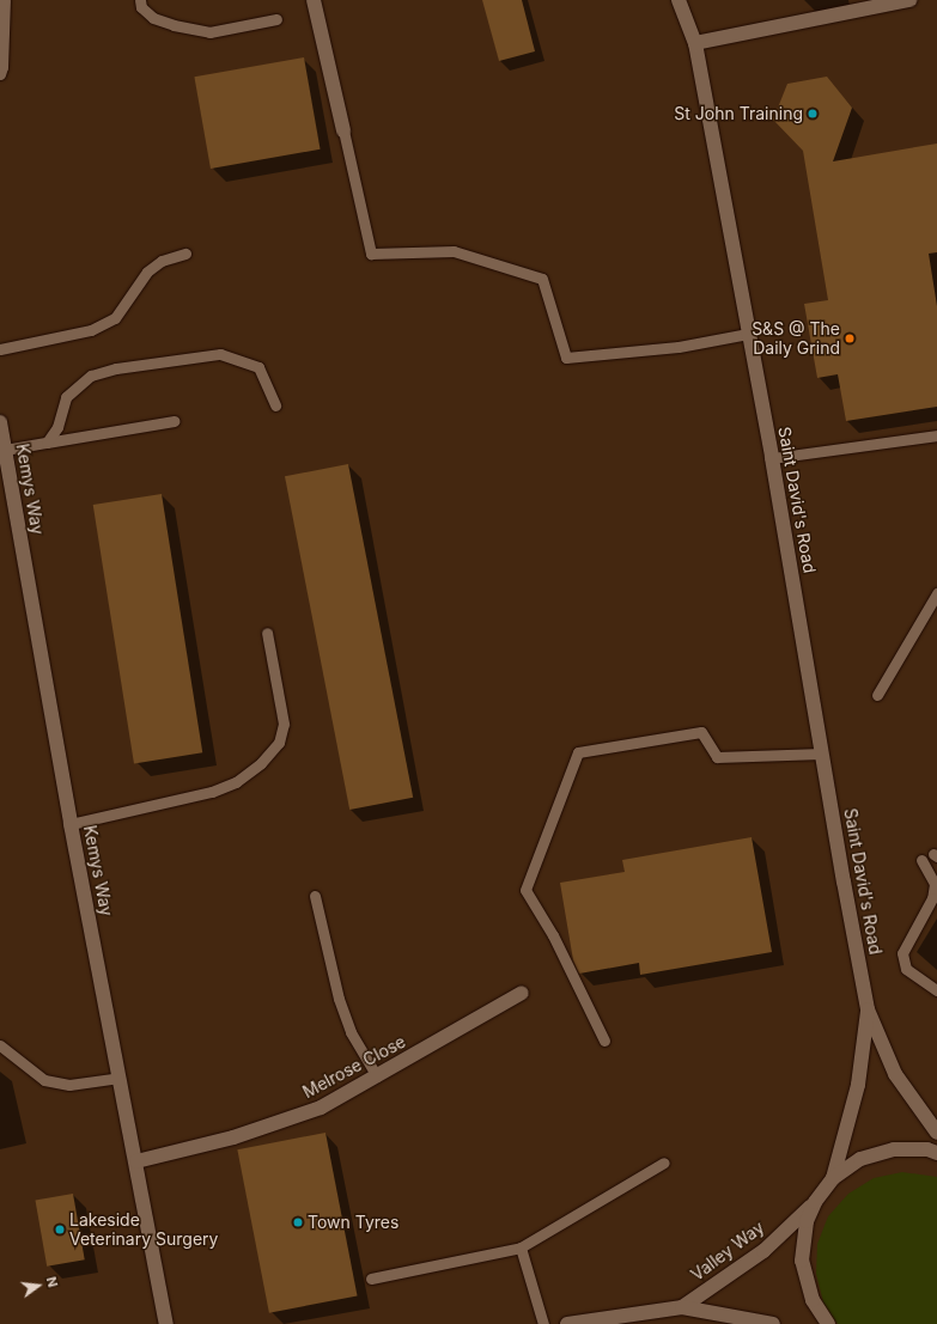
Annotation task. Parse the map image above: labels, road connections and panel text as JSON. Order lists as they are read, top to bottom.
{
  "streets": {
    "street": [
      "Kemys Way",
      "Saint David's Road",
      "Melrose Close",
      "Valley Way"
    ]
  },
  "crossings": [
    ["Kemys Way", "Melrose Close"]
  ],
  "places": [
    "St John Training",
    "S&S @ The Daily Grind",
    "Town Tyres",
    "Lakeside Veterinary Surgery"
  ],
  "north": "right"
}
